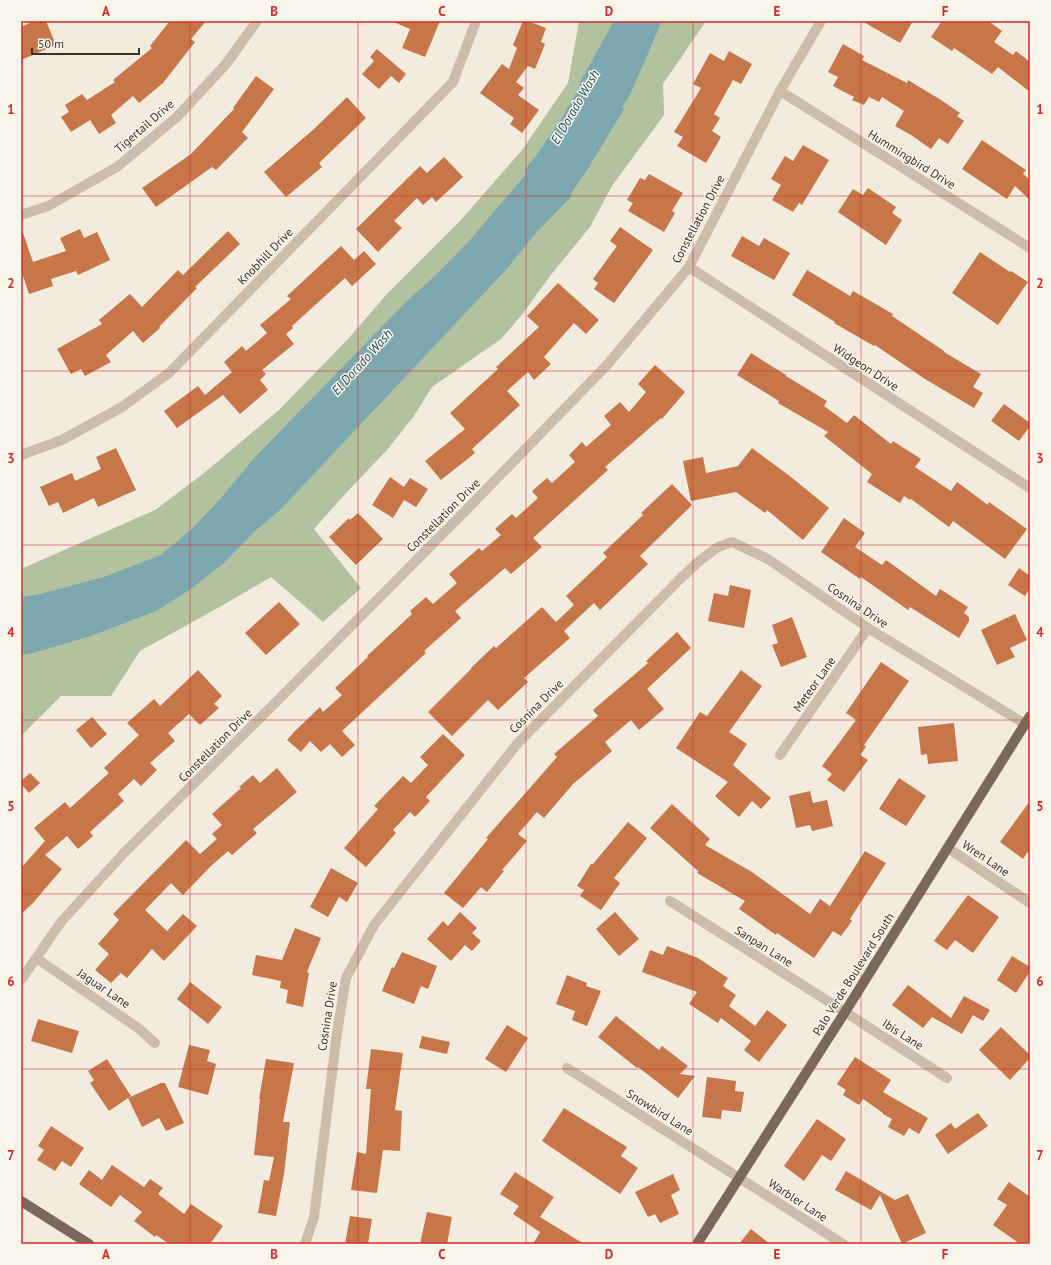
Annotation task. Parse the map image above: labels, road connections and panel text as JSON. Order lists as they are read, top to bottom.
{
  "streets": {
    "main road": ["Palo Verde Boulevard South"],
    "street": [
      "Tigertail Drive",
      "Hummingbird Drive",
      "Constellation Drive",
      "Knobhill Drive",
      "Widgeon Drive",
      "Cosnina Drive",
      "Meteor Lane",
      "Wren Lane",
      "Sanpan Lane",
      "Jaguar Lane",
      "Ibis Lane",
      "Snowbird Lane",
      "Warbler Lane"
    ]
  },
  "crossings": [
    ["Hummingbird Drive", "Constellation Drive"],
    ["Constellation Drive", "Widgeon Drive"],
    ["Constellation Drive", "Jaguar Lane"],
    ["Cosnina Drive", "Meteor Lane"],
    ["Cosnina Drive", "Palo Verde Boulevard South"],
    ["Wren Lane", "Palo Verde Boulevard South"],
    ["Sanpan Lane", "Palo Verde Boulevard South"],
    ["Sanpan Lane", "Ibis Lane"],
    ["Palo Verde Boulevard South", "Ibis Lane"],
    ["Palo Verde Boulevard South", "Snowbird Lane"],
    ["Palo Verde Boulevard South", "Warbler Lane"],
    ["Snowbird Lane", "Warbler Lane"]
  ],
  "water": ["El Dorado Wash"],
  "scale_bar": "50 m",
  "grid": {
    "columns": [
      "A",
      "B",
      "C",
      "D",
      "E",
      "F"
    ],
    "rows": [
      "1",
      "2",
      "3",
      "4",
      "5",
      "6",
      "7"
    ]
  }
}
